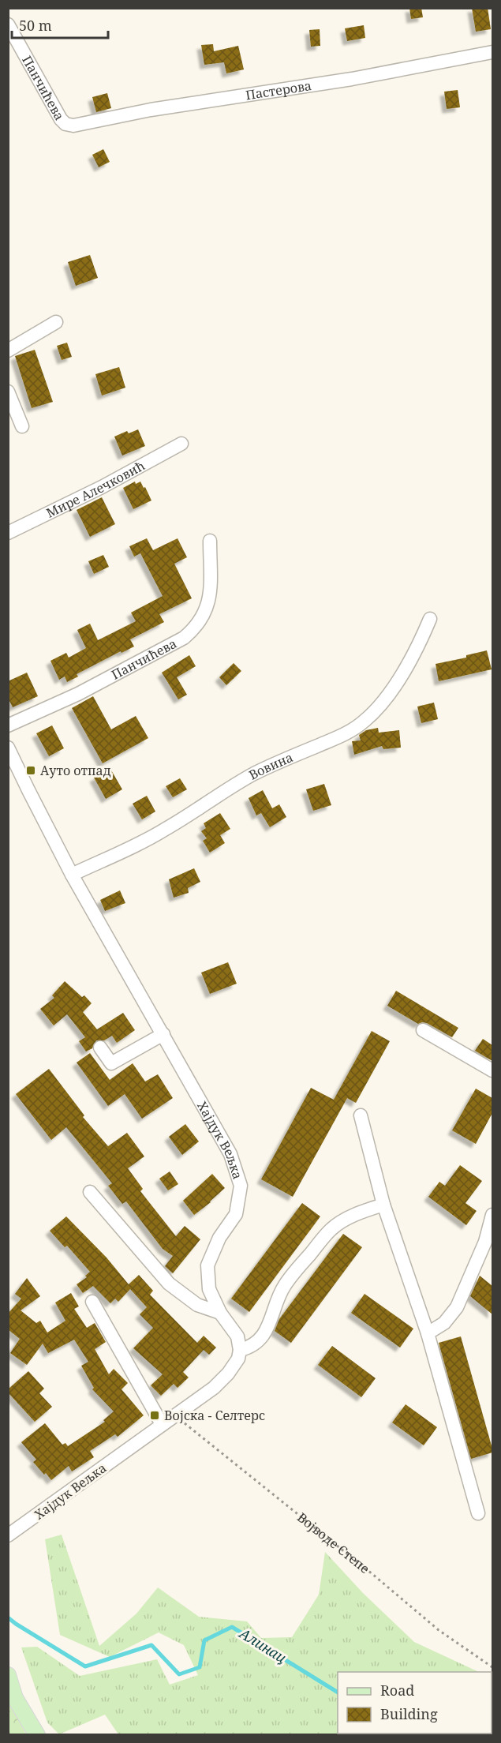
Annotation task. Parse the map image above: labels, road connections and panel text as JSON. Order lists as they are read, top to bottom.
{
  "streets": {
    "street": [
      "Панчићева",
      "Пастерова",
      "Мире Алечковић",
      "Вовина",
      "Хајдук Вељка"
    ],
    "path": ["Војводе Степе"]
  },
  "crossings": [
    ["Панчићева", "Пастерова"],
    ["Вовина", "Хајдук Вељка"],
    ["Хајдук Вељка", "Војводе Степе"]
  ],
  "water": ["Алинац"],
  "places": {
    "transit": ["Ауто отпад", "Војска - Селтерс"]
  },
  "legend": ["Road", "Building"],
  "scale_bar": "50 m"
}
